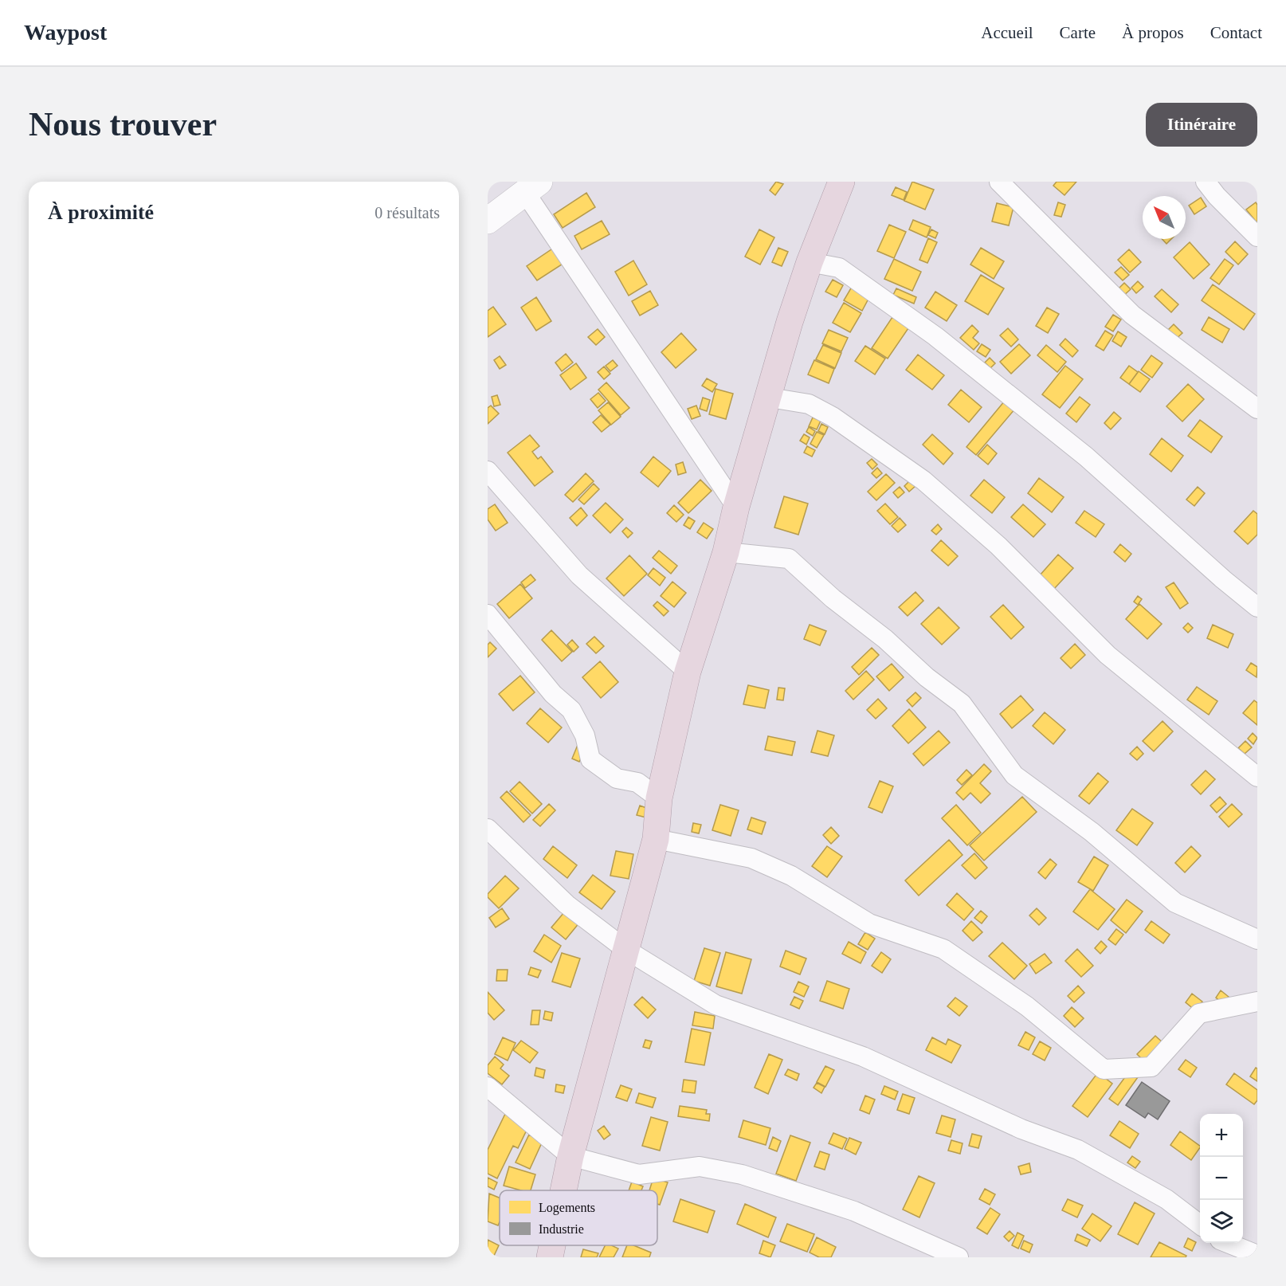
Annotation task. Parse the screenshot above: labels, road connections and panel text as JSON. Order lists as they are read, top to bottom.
{
  "legend": ["Logements", "Industrie"],
  "north": "top left",
  "page": {
    "header": "Waypost",
    "nav": [
      "Accueil",
      "Carte",
      "À propos",
      "Contact"
    ],
    "buttons": "Itinéraire",
    "title": "Nous trouver",
    "heading": ["À proximité", "0 résultats"],
    "map_buttons": ["+", "−"]
  }
}
